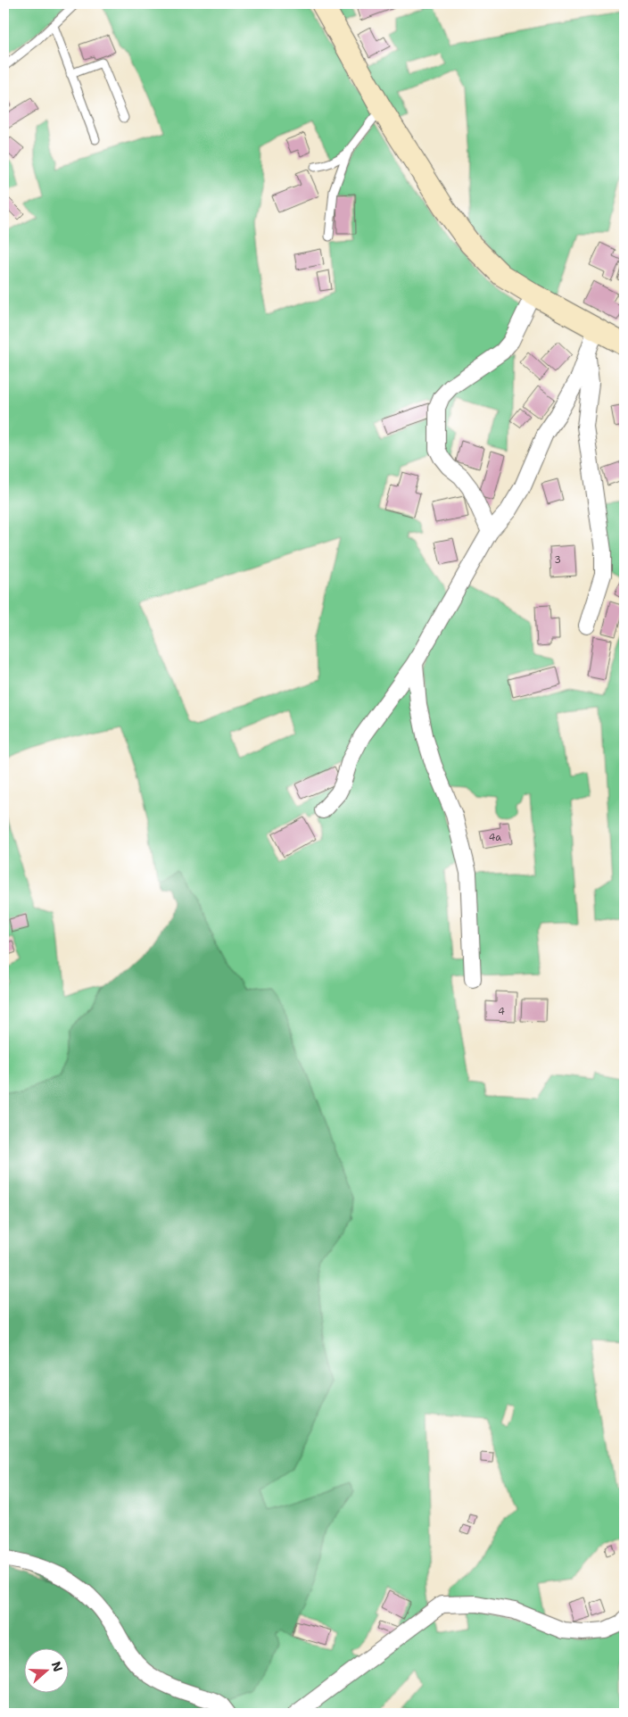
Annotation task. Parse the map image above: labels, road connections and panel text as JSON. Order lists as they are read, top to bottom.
{
  "house_numbers": ["3", "4a", "4"],
  "north": "right"
}
